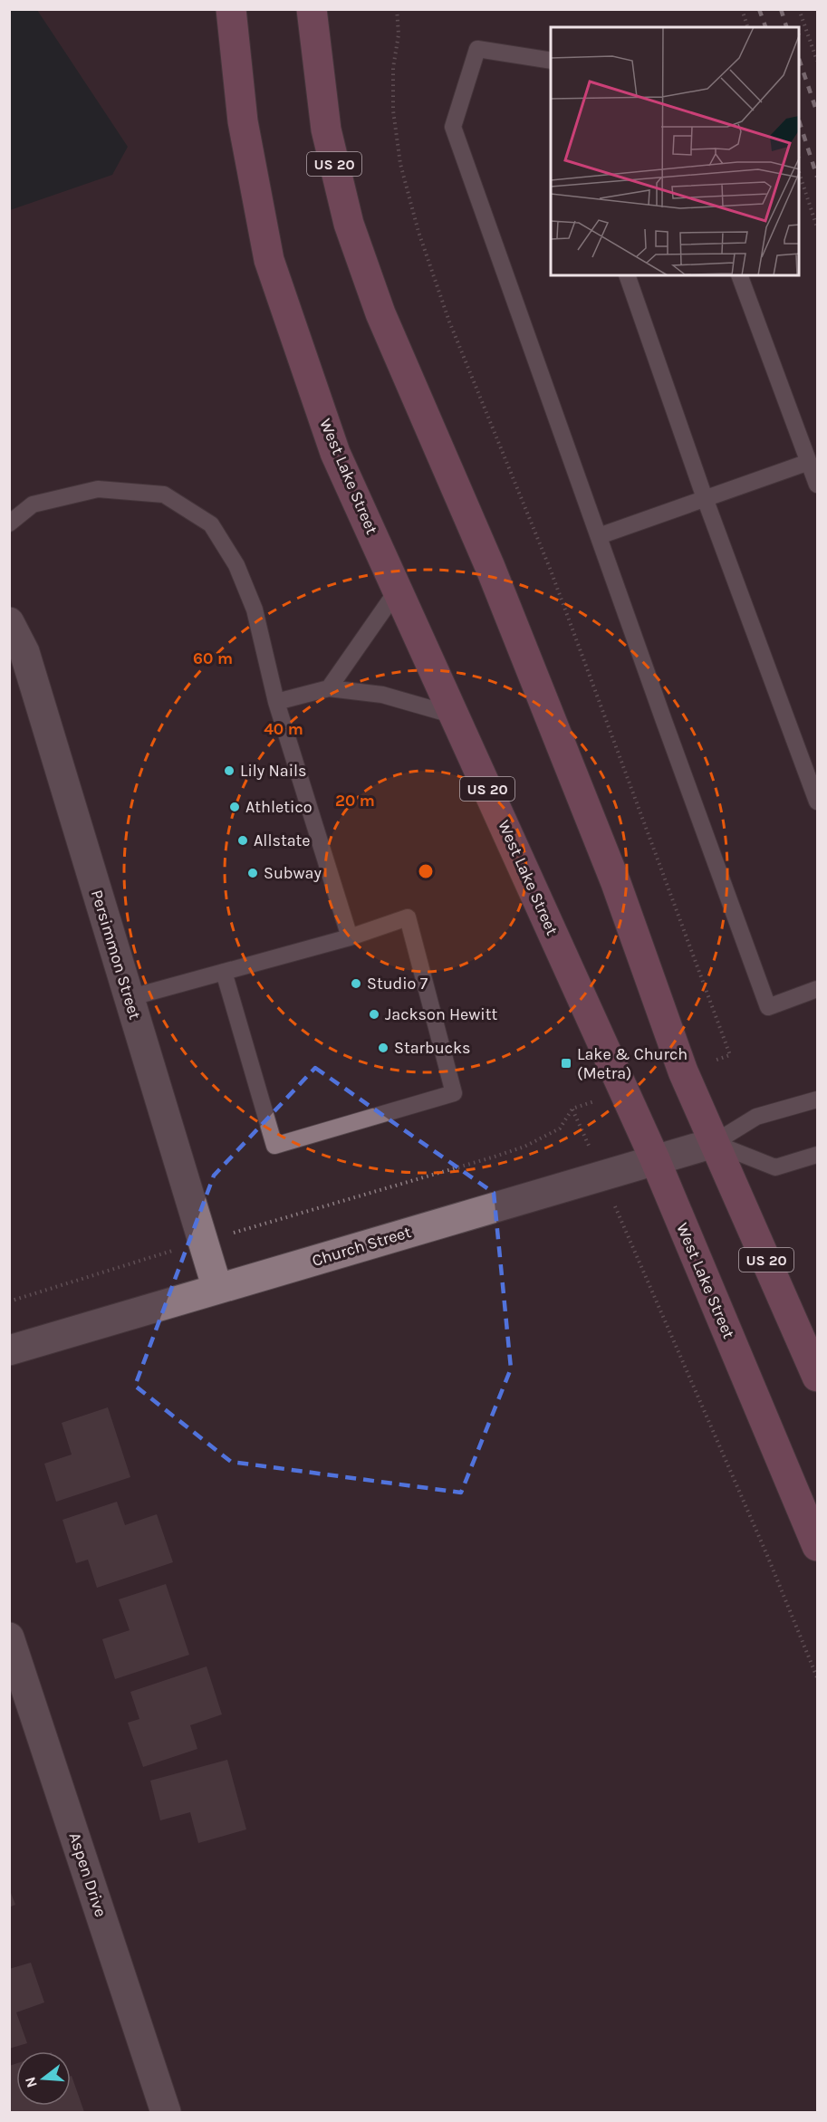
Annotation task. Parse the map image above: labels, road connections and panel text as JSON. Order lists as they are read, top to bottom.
{
  "streets": {
    "highway": ["US 20", "West Lake Street"],
    "street": ["Persimmon Street", "Church Street", "Aspen Drive"]
  },
  "crossings": [
    ["US 20", "Church Street"],
    ["West Lake Street", "Church Street"],
    ["Persimmon Street", "Church Street"]
  ],
  "places": {
    "other": [
      "Lily Nails",
      "Athletico",
      "Allstate",
      "Subway",
      "Studio 7",
      "Jackson Hewitt",
      "Starbucks"
    ],
    "transit": ["Lake & Church (Metra)"]
  },
  "north": "left",
  "rings": ["60 m", "40 m", "20 m"]
}
